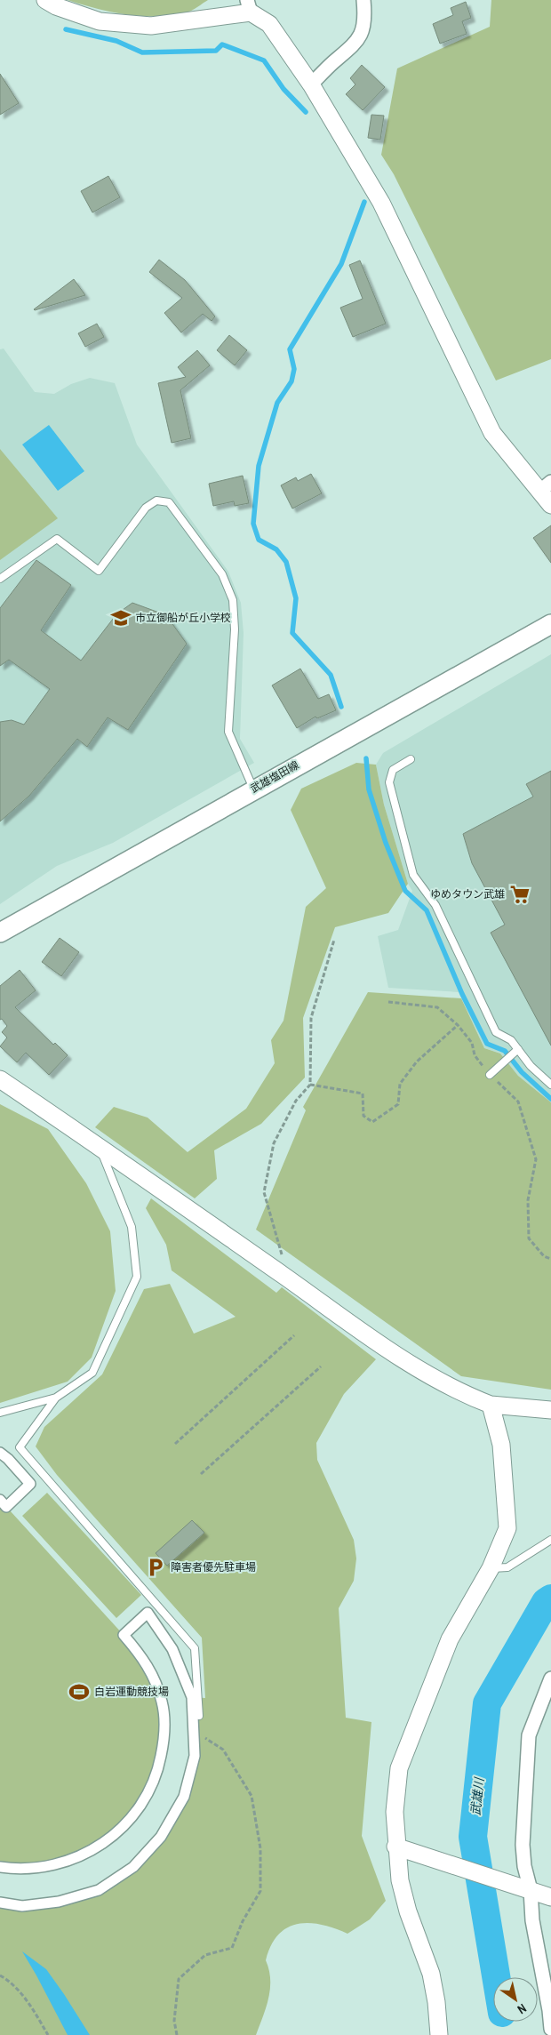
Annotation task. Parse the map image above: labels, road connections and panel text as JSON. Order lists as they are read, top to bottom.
{
  "streets": {
    "main road": ["武雄塩田線"]
  },
  "water": ["武雄川"],
  "places": {
    "school or university": ["市立御船が丘小学校"],
    "supermarket": ["ゆめタウン武雄"],
    "parking": ["障害者優先駐車場"],
    "sports": ["白岩運動競技場"]
  },
  "north": "bottom right"
}
